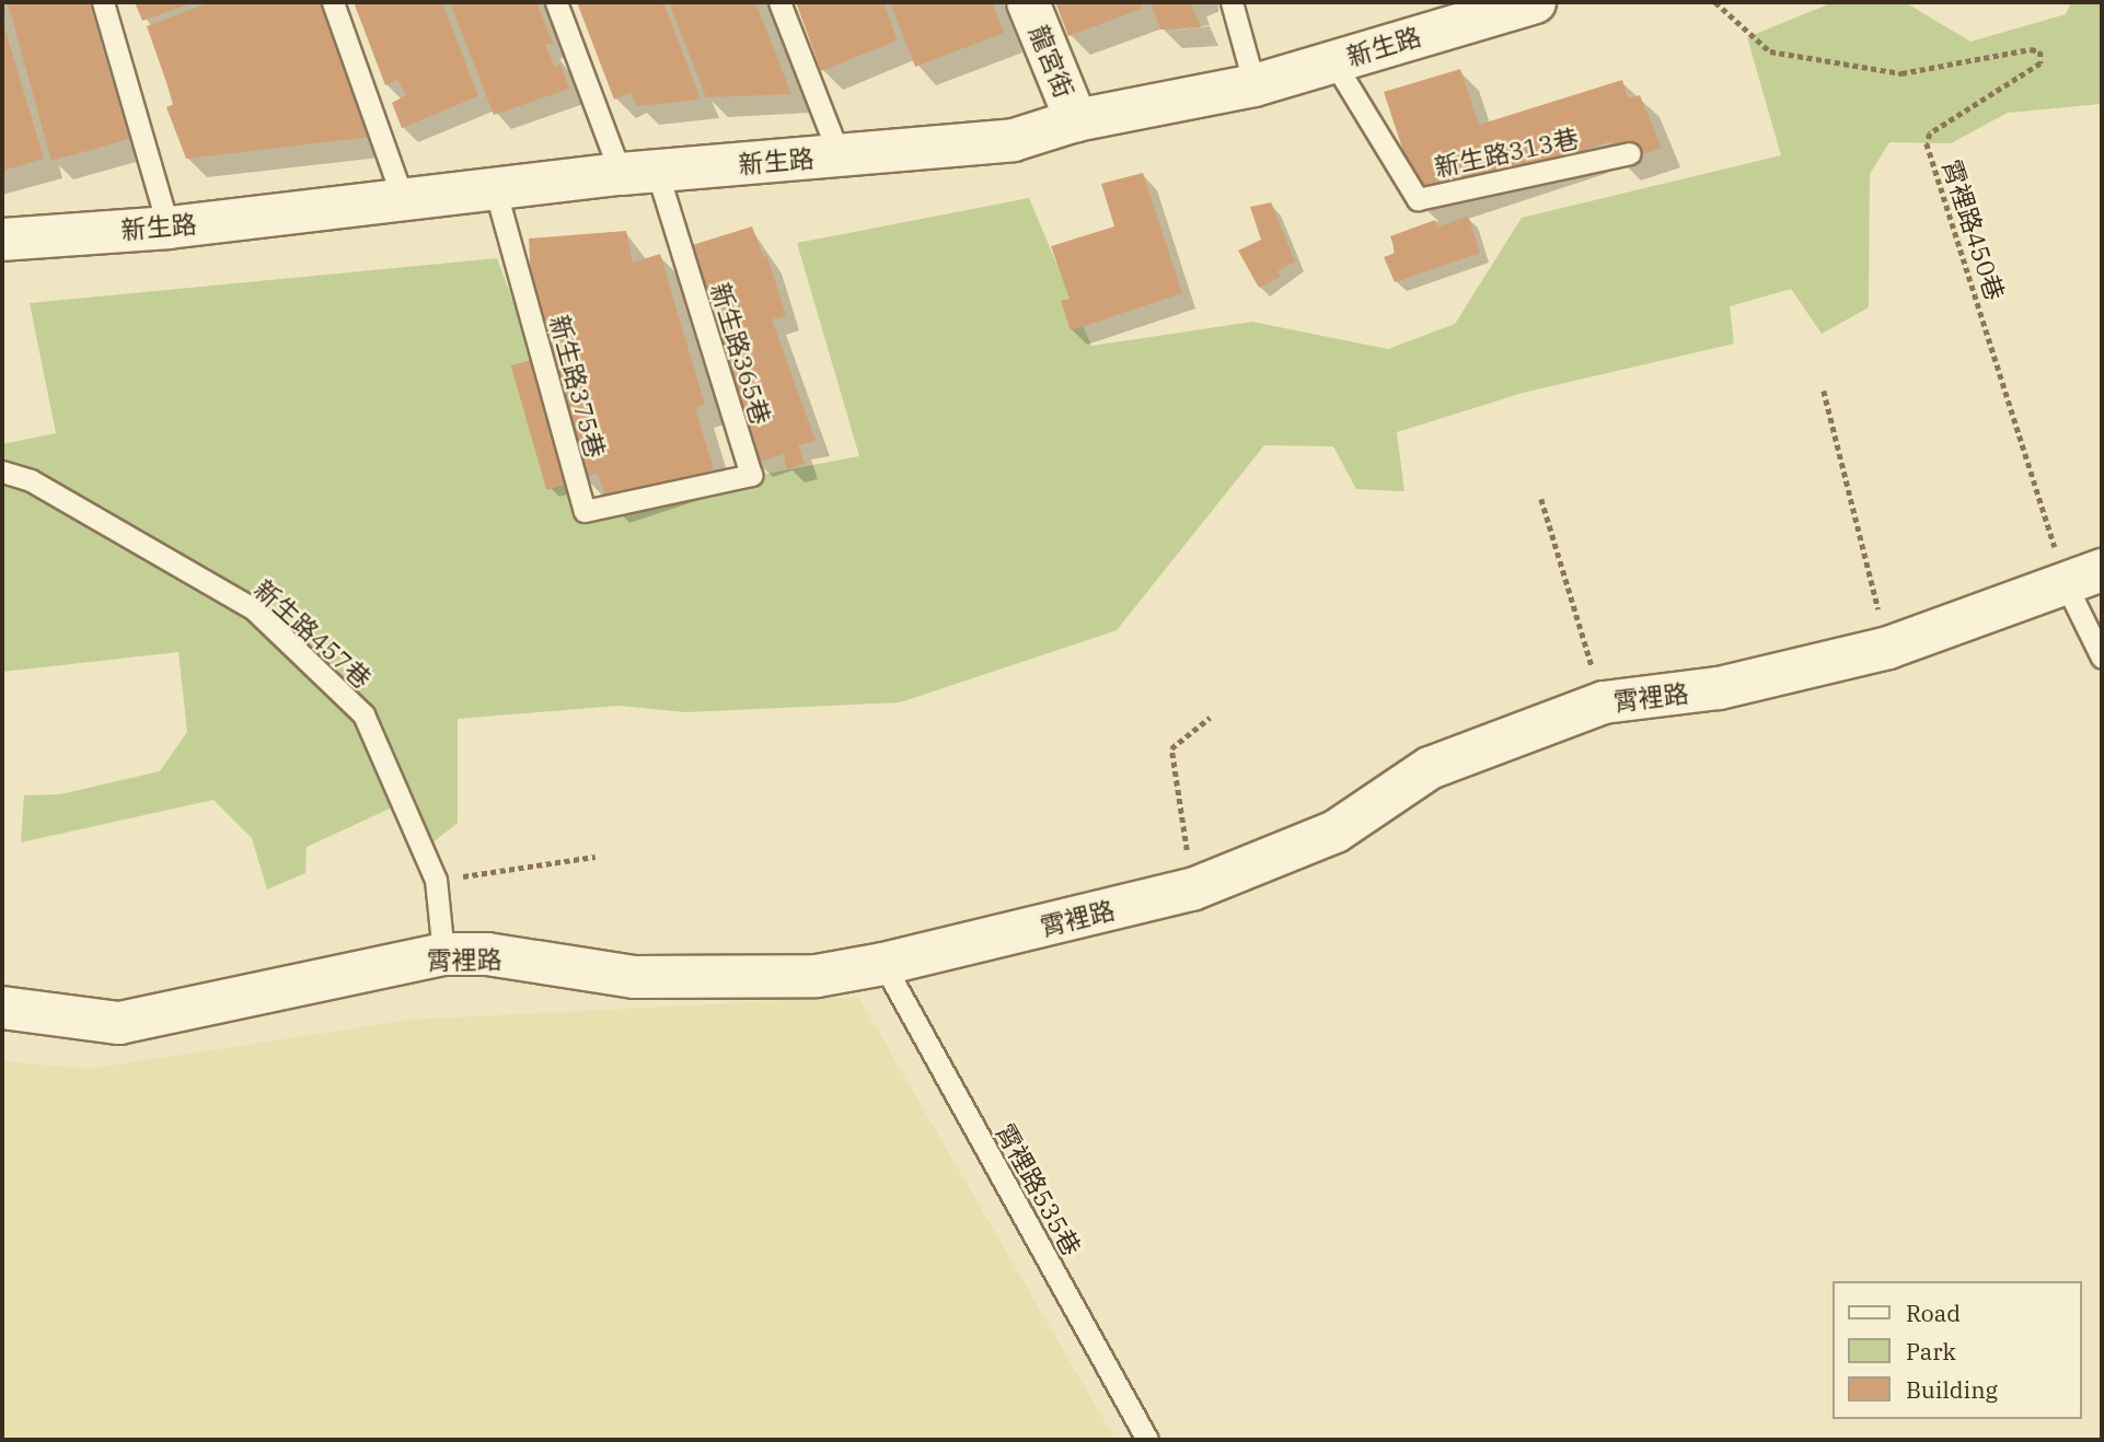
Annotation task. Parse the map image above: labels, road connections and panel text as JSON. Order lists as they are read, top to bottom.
{
  "streets": {
    "street": ["新生路", "龍宮街", "霄裡路"],
    "lane": [
      "新生路313巷",
      "新生路365巷",
      "新生路375巷",
      "新生路457巷",
      "霄裡路535巷"
    ],
    "path": ["霄裡路450巷"]
  },
  "crossings": [
    ["新生路", "龍宮街"],
    ["新生路", "新生路313巷"],
    ["新生路", "新生路365巷"],
    ["新生路", "新生路375巷"],
    ["霄裡路450巷", "霄裡路"],
    ["新生路365巷", "新生路375巷"],
    ["新生路457巷", "霄裡路"],
    ["霄裡路", "霄裡路535巷"]
  ],
  "legend": ["Road", "Park", "Building"]
}
